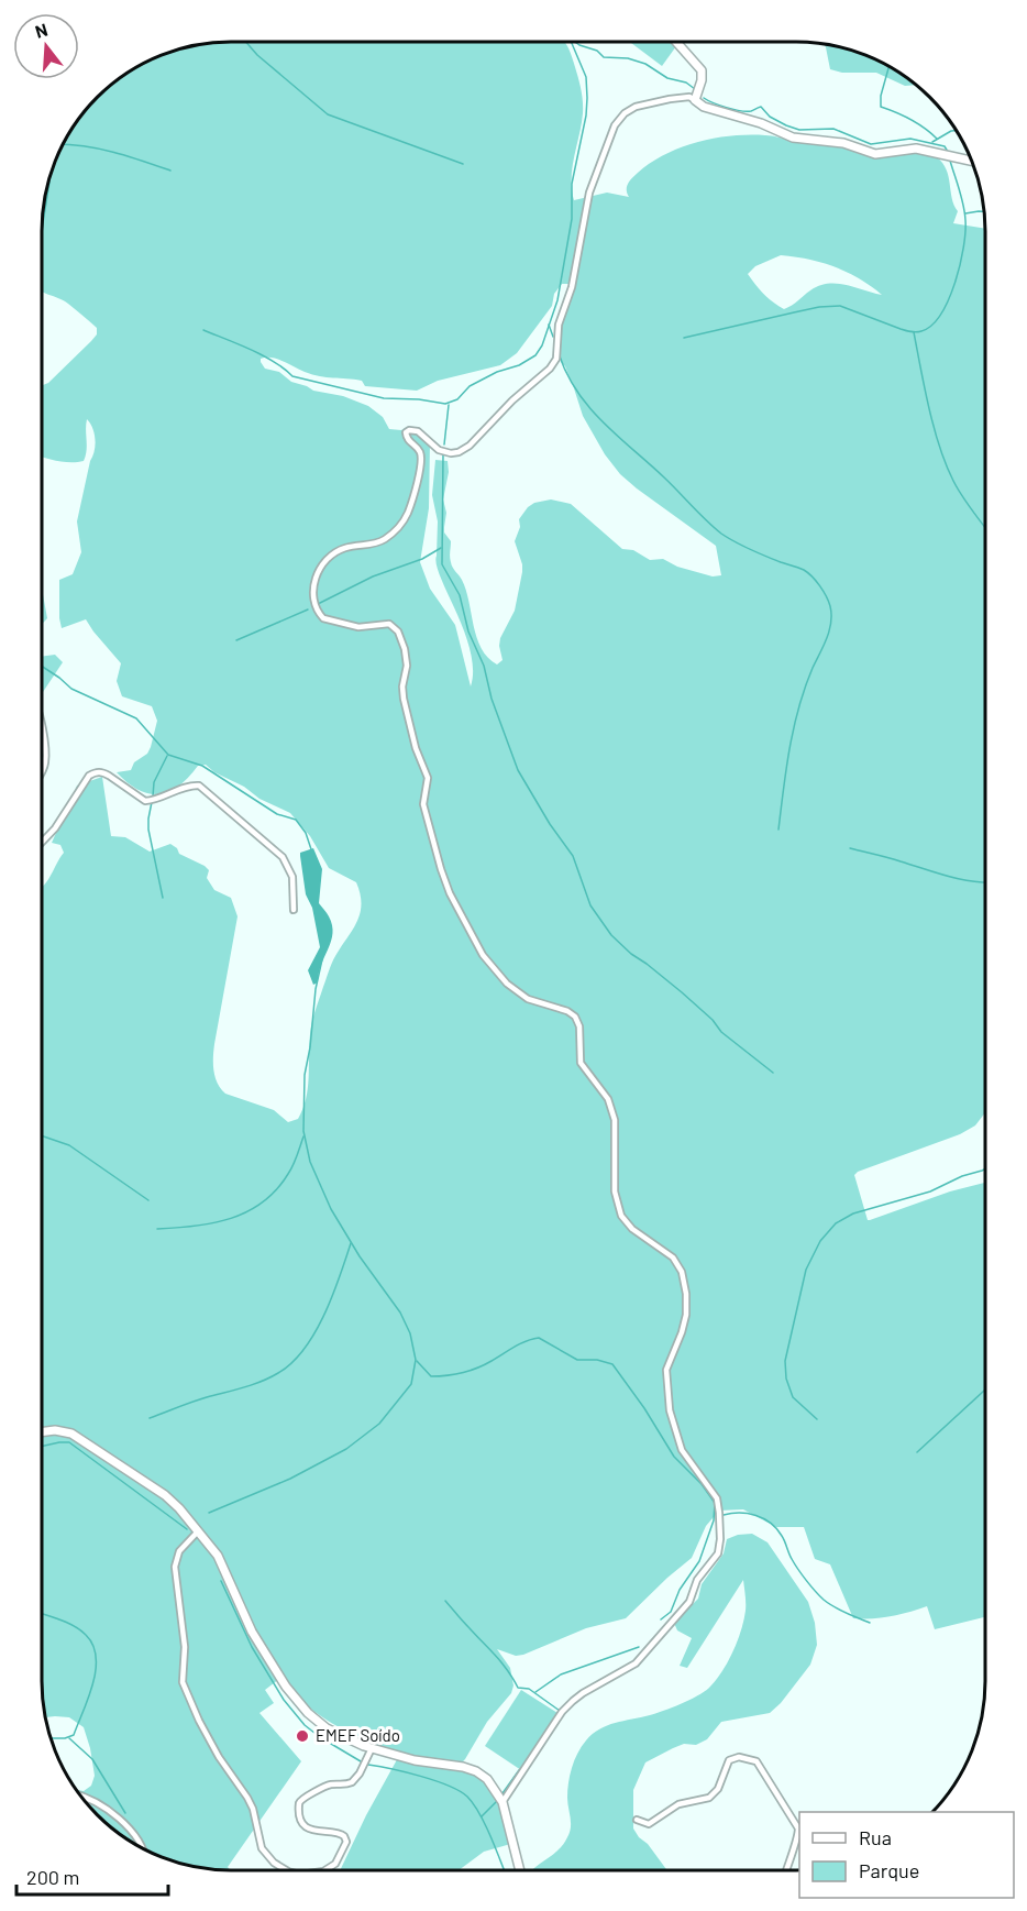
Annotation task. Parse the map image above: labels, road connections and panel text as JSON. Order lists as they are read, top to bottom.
{
  "places": ["EMEF Soído"],
  "legend": ["Rua", "Parque"],
  "scale_bar": "200 m",
  "north": "top"
}
